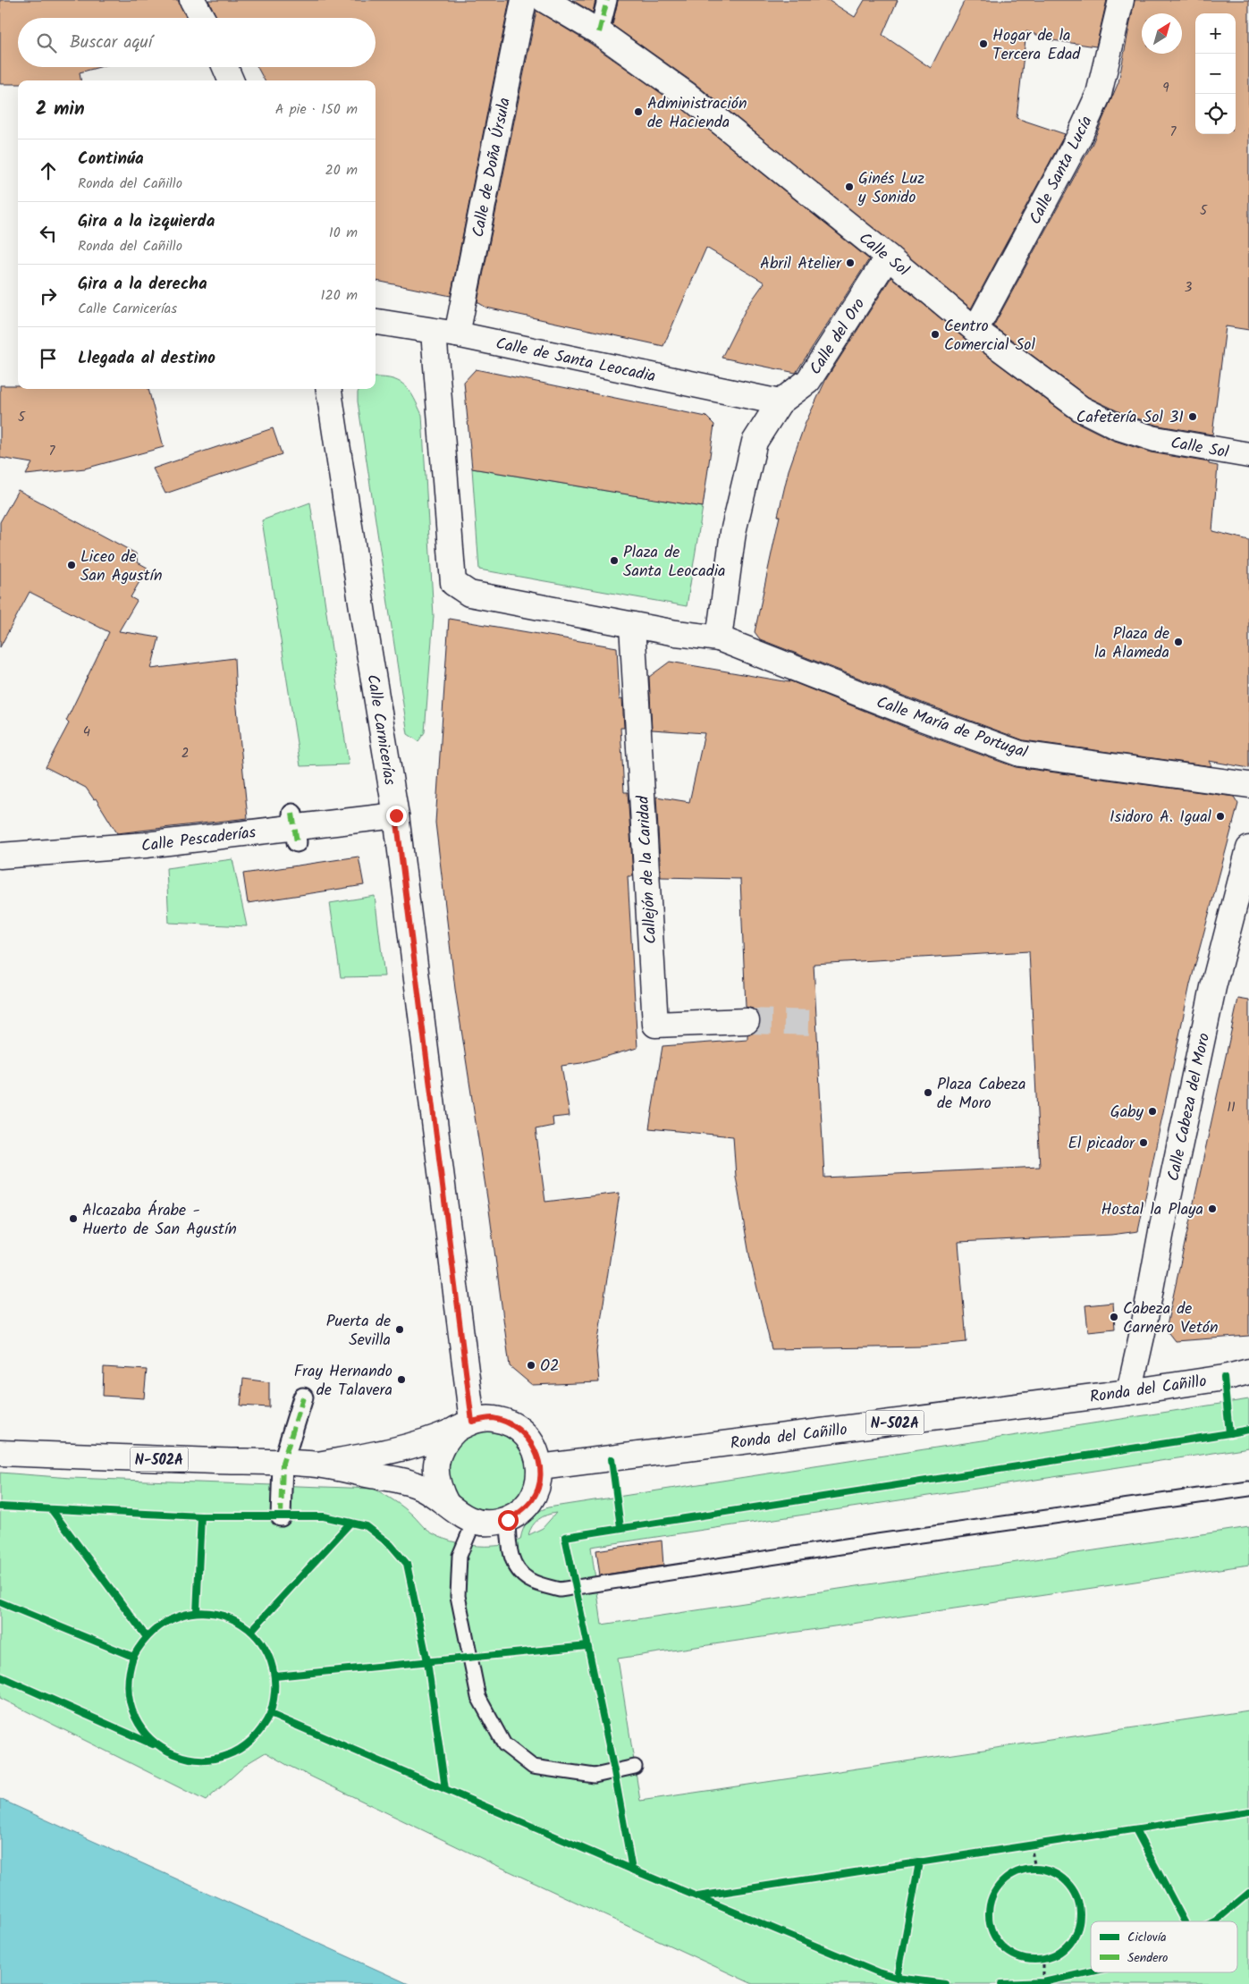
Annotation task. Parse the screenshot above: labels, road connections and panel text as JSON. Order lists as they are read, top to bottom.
{
  "streets": {
    "street": [
      "Calle de Doña Úrsula",
      "Calle Santa Lucía",
      "Calle Sol",
      "Calle del Oro",
      "Calle de Santa Leocadia",
      "Calle María de Portugal",
      "Calle Carnicerías",
      "Calle Pescaderías",
      "Callejón de la Caridad",
      "Calle Cabeza del Moro",
      "Ronda del Cañillo",
      "N-502A"
    ]
  },
  "crossings": [
    ["Calle de Doña Úrsula", "Calle de Santa Leocadia"],
    ["Calle Santa Lucía", "Calle Sol"],
    ["Calle Sol", "Calle del Oro"],
    ["Calle del Oro", "Calle de Santa Leocadia"],
    ["Calle del Oro", "Calle María de Portugal"],
    ["Calle Carnicerías", "Calle Pescaderías"],
    ["Calle Carnicerías", "Ronda del Cañillo"],
    ["Calle Carnicerías", "N-502A"],
    ["Calle Cabeza del Moro", "Ronda del Cañillo"],
    ["Ronda del Cañillo", "N-502A"]
  ],
  "places": [
    "Hogar de la Tercera Edad",
    "Administración de Hacienda",
    "Ginés Luz y Sonido",
    "Abril Atelier",
    "Centro Comercial Sol",
    "Cafetería Sol 31",
    "Plaza de Santa Leocadia",
    "Liceo de San Agustín",
    "Plaza de la Alameda",
    "Isidoro A. Igual",
    "Plaza Cabeza de Moro",
    "Gaby",
    "El picador",
    "Hostal la Playa",
    "Alcazaba Árabe - Huerto de San Agustín",
    "Cabeza de Carnero Vetón",
    "Puerta de Sevilla",
    "O2",
    "Fray Hernando de Talavera"
  ],
  "house_numbers": [
    "9",
    "7",
    "5",
    "3",
    "5",
    "7",
    "4",
    "2",
    "11"
  ],
  "legend": ["Ciclovía", "Sendero"],
  "north": "top right",
  "page": {
    "map_buttons": ["+", "−"],
    "search": "Buscar aquí",
    "heading": ["2 min", "A pie · 150 m"],
    "list": [
      ["Continúa", "Ronda del Cañillo", "20 m"],
      ["Gira a la izquierda", "Ronda del Cañillo", "10 m"],
      ["Gira a la derecha", "Calle Carnicerías", "120 m"],
      "Llegada al destino"
    ]
  }
}
